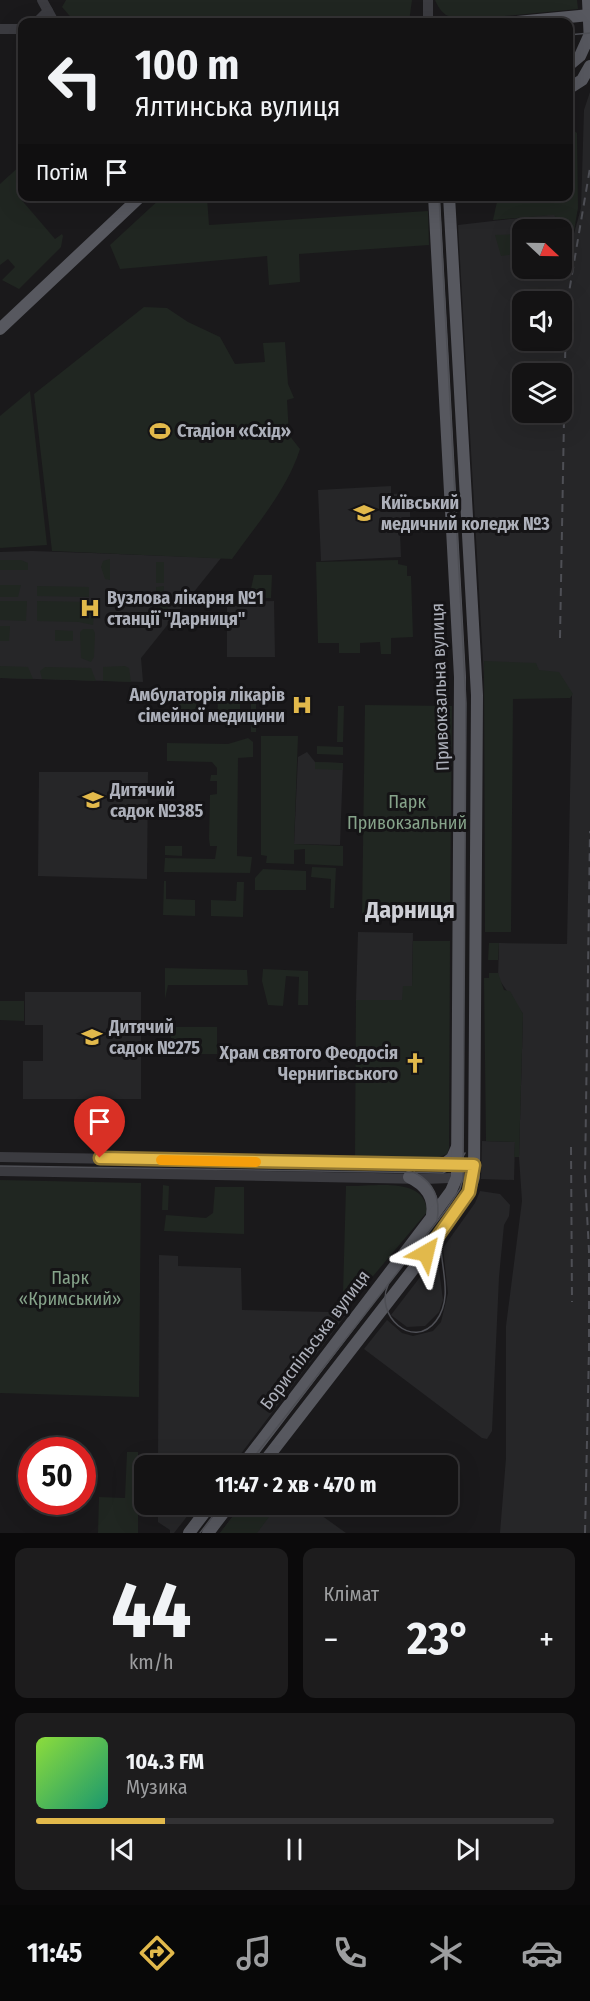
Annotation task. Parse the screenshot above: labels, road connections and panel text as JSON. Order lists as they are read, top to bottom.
{
  "streets": {
    "main road": ["Привокзальна вулиця", "Бориспільська вулиця"]
  },
  "crossings": [
    ["Привокзальна вулиця", "Бориспільська вулиця"]
  ],
  "districts": ["Дарниця"],
  "parks": ["Парк Привокзальний", "Парк «Кримський»"],
  "places": {
    "sports": ["Стадіон «Схід»"],
    "school or university": ["Київський медичний коледж №3", "Дитячий садок №385", "Дитячий садок №275"],
    "hospital": ["Вузлова лікарня №1 станції \"Дарниця\"", "Амбулаторія лікарів сімейної медицини"],
    "church": ["Храм святого Феодосія Чернигівського"]
  },
  "north": "right",
  "page": {
    "turn": ["100 m", "Ялтинська вулиця"],
    "then": "Потім",
    "limit": "50",
    "trip": "11:47 · 2 хв · 470 m",
    "tile": [
      ["44", "km/h"],
      "Клімат"
    ],
    "heat": ["−", "23°", "+"],
    "song": ["104.3 FM", "Музика"],
    "tabs": "11:45"
  }
}
